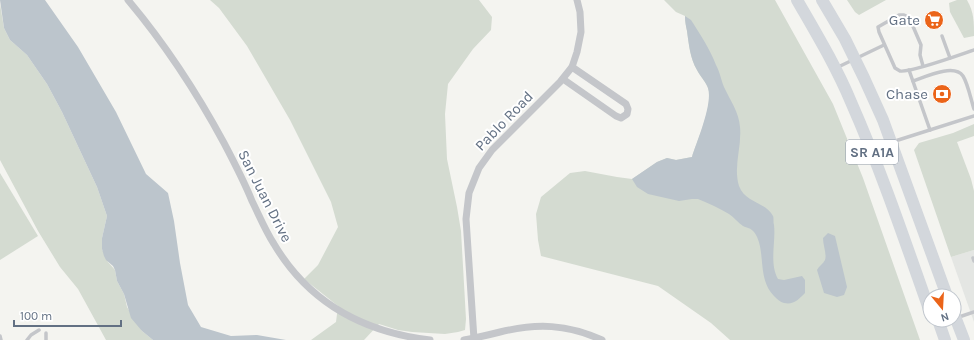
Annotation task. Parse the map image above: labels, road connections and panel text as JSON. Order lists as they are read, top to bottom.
{
  "streets": {
    "main road": ["SR A1A"],
    "street": ["Pablo Road", "San Juan Drive"]
  },
  "places": {
    "supermarket": ["Gate"],
    "bank": ["Chase"]
  },
  "scale_bar": "100 m",
  "north": "bottom"
}
